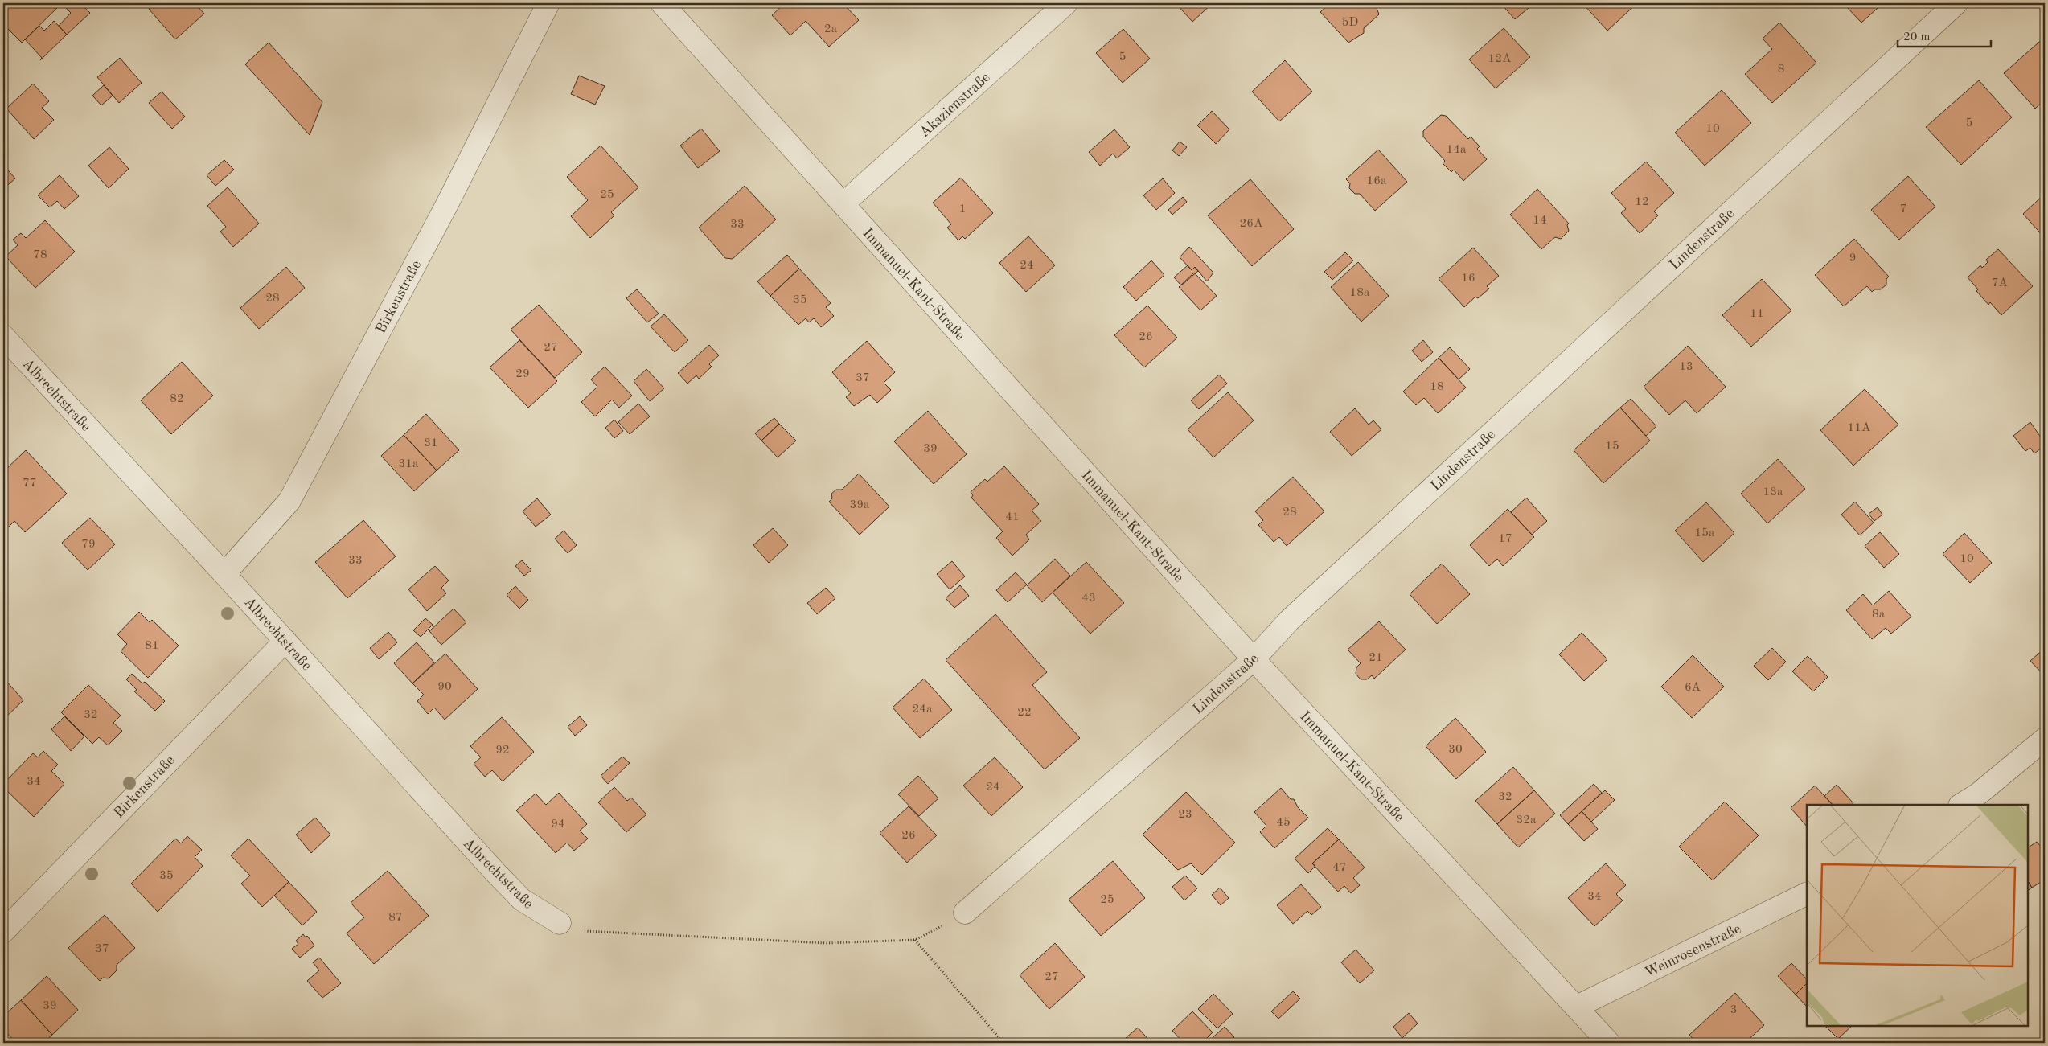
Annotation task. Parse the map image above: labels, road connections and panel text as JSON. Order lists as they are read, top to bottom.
{
  "streets": {
    "street": [
      "Akazienstraße",
      "Lindenstraße",
      "Immanuel-Kant-Straße",
      "Birkenstraße",
      "Albrechtstraße",
      "Weinrosenstraße"
    ]
  },
  "crossings": [
    ["Akazienstraße", "Immanuel-Kant-Straße"],
    ["Lindenstraße", "Immanuel-Kant-Straße"],
    ["Immanuel-Kant-Straße", "Weinrosenstraße"],
    ["Birkenstraße", "Albrechtstraße"]
  ],
  "house_numbers": [
    "5D",
    "2a",
    "5",
    "12A",
    "8",
    "5",
    "10",
    "14a",
    "16a",
    "25",
    "12",
    "1",
    "7",
    "14",
    "26A",
    "33",
    "78",
    "9",
    "24",
    "16",
    "7A",
    "18a",
    "28",
    "35",
    "11",
    "26",
    "27",
    "13",
    "29",
    "37",
    "18",
    "82",
    "11A",
    "31",
    "15",
    "39",
    "31a",
    "77",
    "13a",
    "39a",
    "28",
    "41",
    "15a",
    "17",
    "79",
    "10",
    "33",
    "43",
    "8a",
    "81",
    "21",
    "90",
    "6A",
    "24a",
    "22",
    "32",
    "30",
    "92",
    "34",
    "24",
    "32",
    "23",
    "32a",
    "45",
    "94",
    "26",
    "47",
    "35",
    "34",
    "25",
    "87",
    "37",
    "27",
    "39",
    "3"
  ],
  "scale_bar": "20 m"
}
